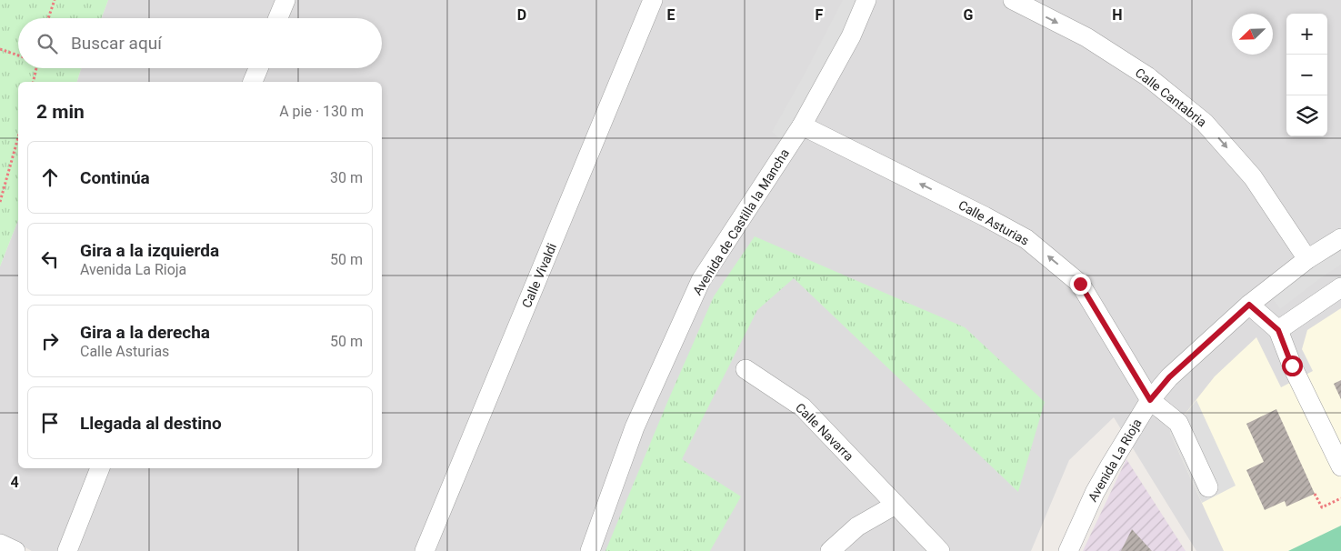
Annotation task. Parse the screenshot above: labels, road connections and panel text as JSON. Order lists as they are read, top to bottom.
{
  "streets": {
    "street": [
      "Calle Cantabria",
      "Avenida de Castilla la Mancha",
      "Calle Asturias",
      "Calle Vivaldi",
      "Calle Navarra",
      "Avenida La Rioja"
    ]
  },
  "crossings": [
    ["Calle Cantabria", "Avenida La Rioja"],
    ["Avenida de Castilla la Mancha", "Calle Asturias"],
    ["Calle Asturias", "Avenida La Rioja"]
  ],
  "one_way": ["Calle Cantabria", "Calle Asturias"],
  "north": "bottom left",
  "page": {
    "map_buttons": ["+", "−"],
    "search": "Buscar aquí",
    "heading": ["2 min", "A pie · 130 m"],
    "list": [
      ["Continúa", "30 m"],
      ["Gira a la izquierda", "Avenida La Rioja", "50 m"],
      ["Gira a la derecha", "Calle Asturias", "50 m"],
      "Llegada al destino"
    ]
  },
  "grid": {
    "columns": [
      "D",
      "E",
      "F",
      "G",
      "H"
    ],
    "rows": ["4"]
  }
}
